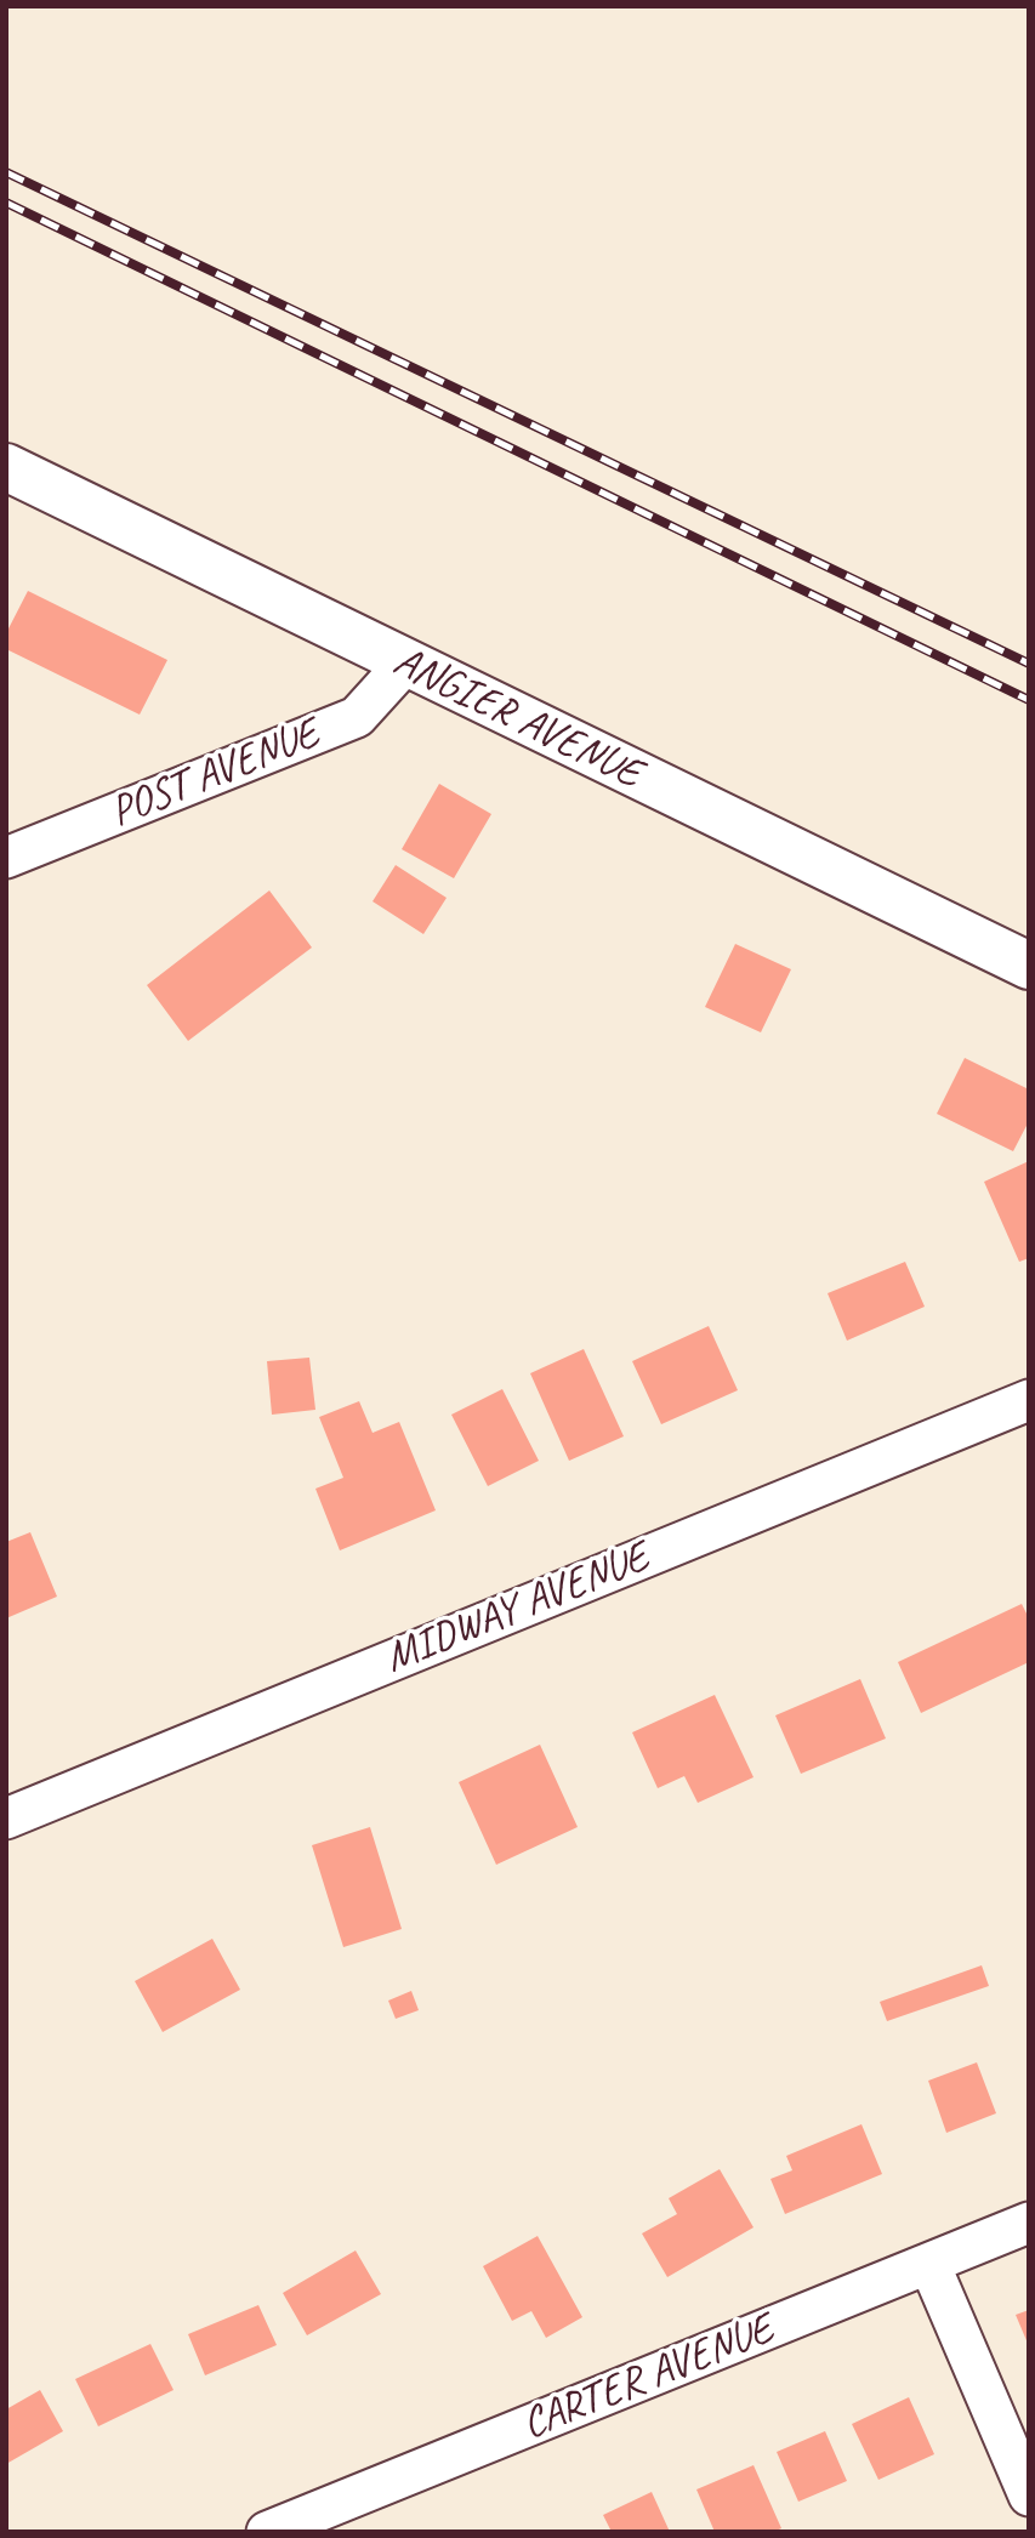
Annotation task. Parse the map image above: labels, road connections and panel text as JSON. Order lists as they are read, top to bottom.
{
  "streets": {
    "main road": ["ANGIER AVENUE"],
    "street": ["POST AVENUE", "MIDWAY AVENUE", "CARTER AVENUE"]
  },
  "crossings": [
    ["ANGIER AVENUE", "POST AVENUE"]
  ]
}
